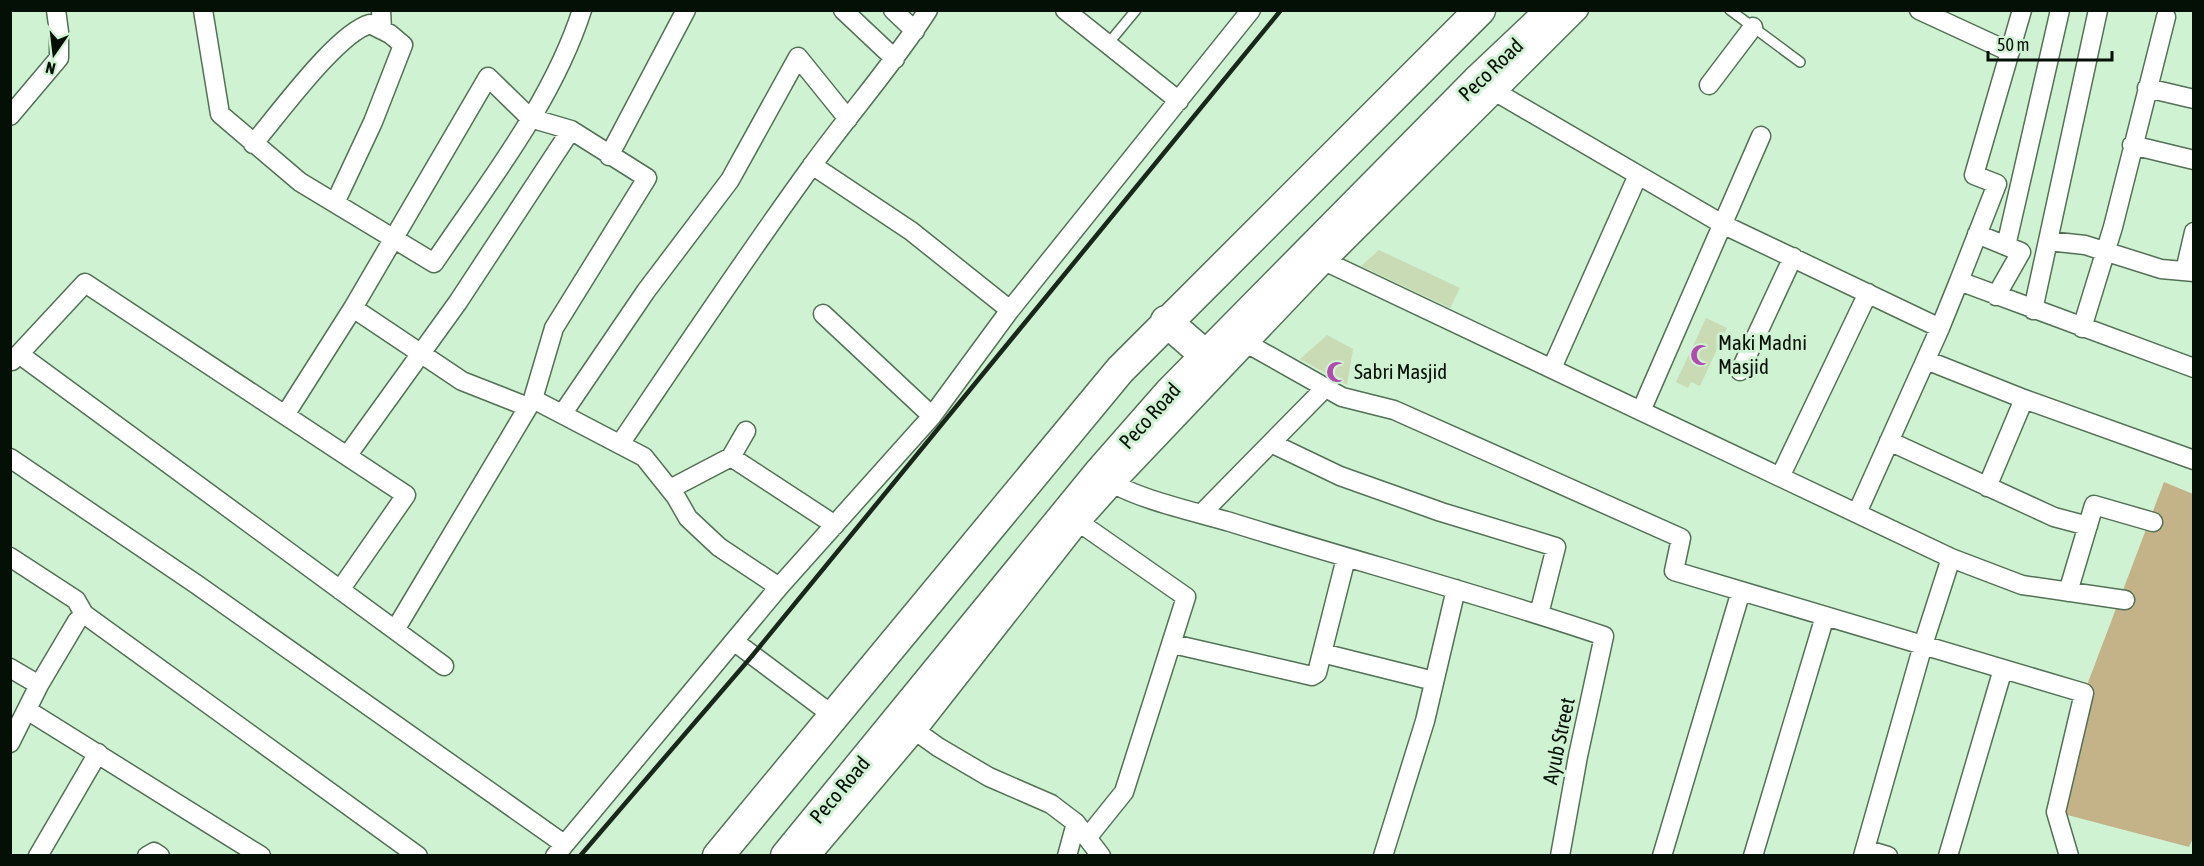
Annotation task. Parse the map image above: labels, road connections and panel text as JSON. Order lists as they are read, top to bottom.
{
  "streets": {
    "main road": ["Peco Road"],
    "street": ["Ayub Street"]
  },
  "places": {
    "mosque": ["Maki Madni Masjid", "Sabri Masjid"]
  },
  "scale_bar": "50 m",
  "north": "bottom"
}
